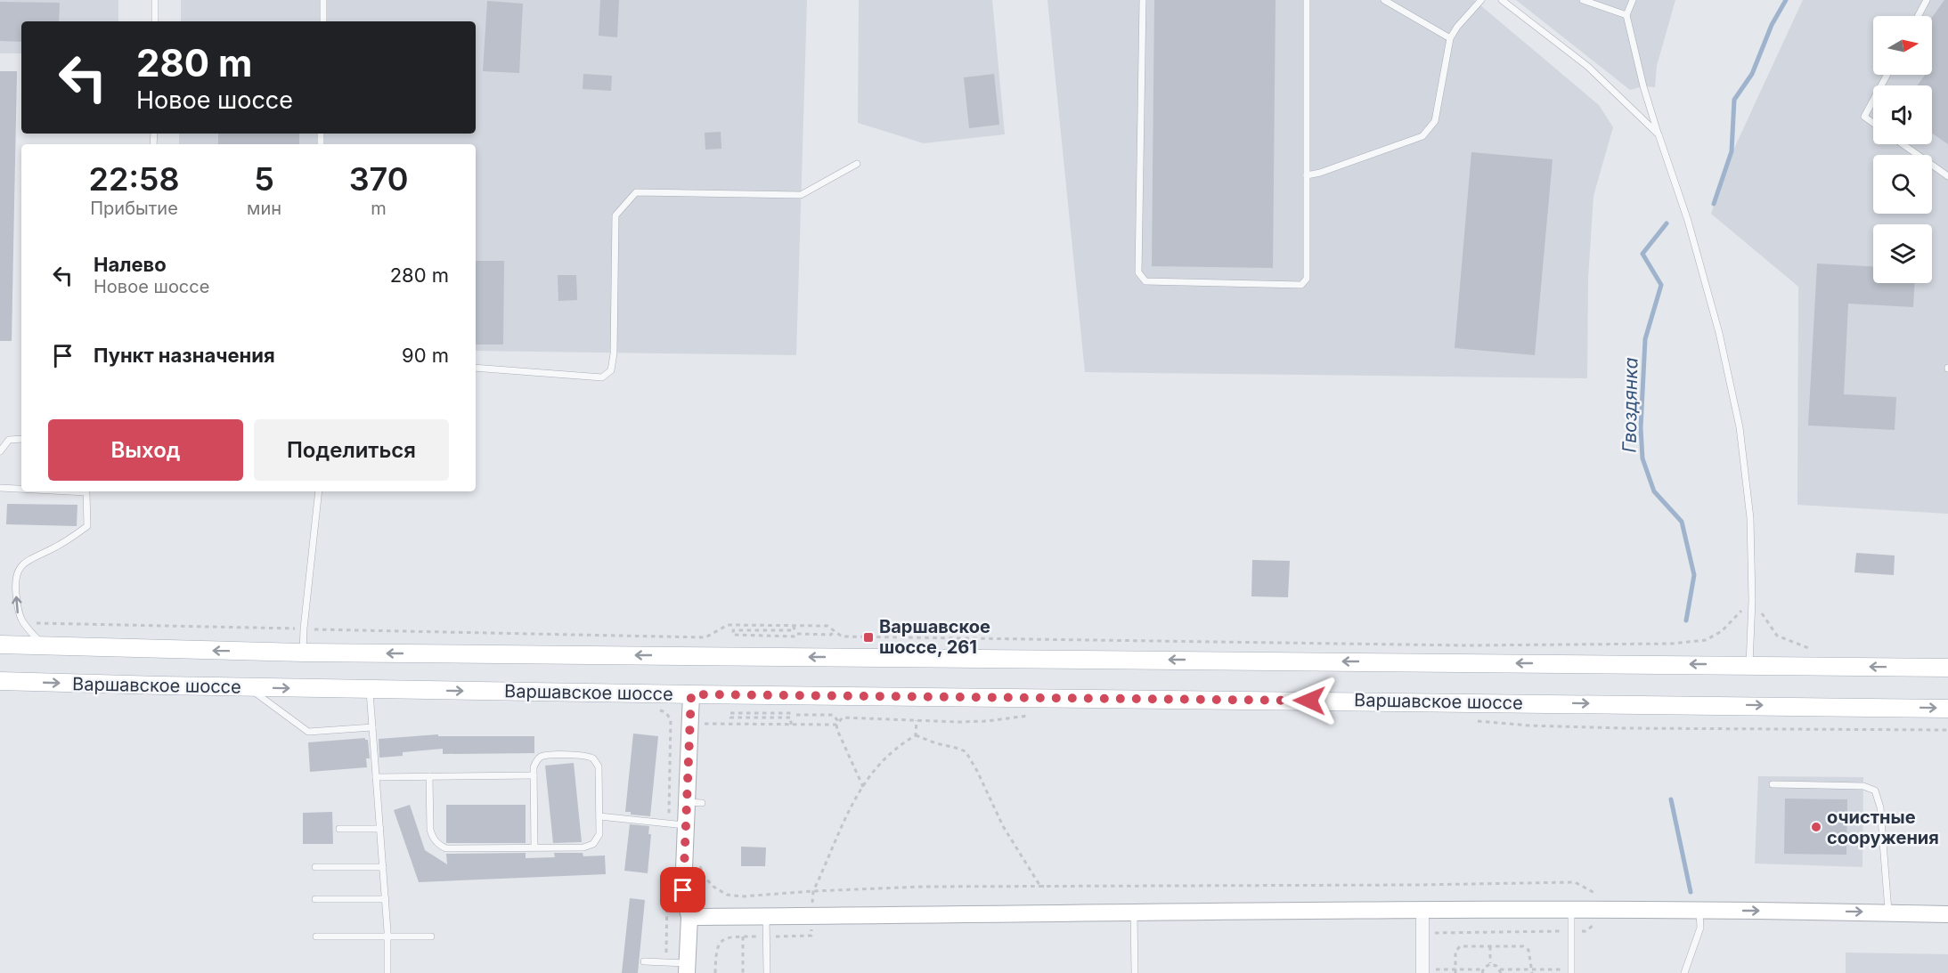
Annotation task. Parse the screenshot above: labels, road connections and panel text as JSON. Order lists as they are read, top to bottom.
{
  "streets": {
    "main road": ["Варшавское шоссе"]
  },
  "water": ["Гвоздянка"],
  "places": {
    "transit": ["Варшавское шоссе, 261"],
    "other": ["очистные сооружения"]
  },
  "north": "right",
  "page": {
    "turn": ["280 m", "Новое шоссе"],
    "eta": [
      "22:58",
      "Прибытие",
      "5",
      "мин",
      "370",
      "m"
    ],
    "list": [
      {
        "name": "Налево",
        "note": "Новое шоссе",
        "value": "280 m"
      },
      {
        "name": "Пункт назначения",
        "value": "90 m"
      }
    ],
    "buttons": ["Выход", "Поделиться"]
  }
}
